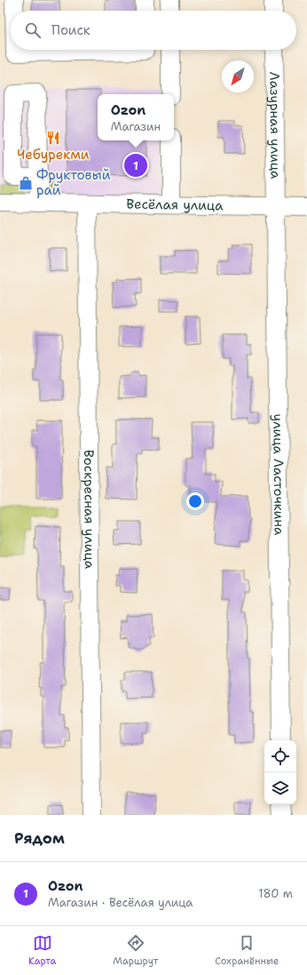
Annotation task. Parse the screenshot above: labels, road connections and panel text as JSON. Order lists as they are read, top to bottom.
{
  "streets": {
    "street": [
      "Лазурная улица",
      "Весёлая улица",
      "улица Ласточкина",
      "Воскресная улица"
    ]
  },
  "crossings": [
    ["Лазурная улица", "Весёлая улица"],
    ["Лазурная улица", "улица Ласточкина"],
    ["Весёлая улица", "улица Ласточкина"],
    ["Весёлая улица", "Воскресная улица"]
  ],
  "places": {
    "restaurant": ["Чебурекми"],
    "shop": ["Фруктовый рай"]
  },
  "north": "bottom left",
  "page": {
    "search": "Поиск",
    "popup": ["Ozon", "Магазин"],
    "pins": "1",
    "heading": "Рядом",
    "list": [
      {
        "mark": "1",
        "name": "Ozon",
        "note": "Магазин · Весёлая улица",
        "value": "180 m"
      }
    ],
    "nav": ["Карта", "Маршрут", "Сохранённые"]
  }
}
